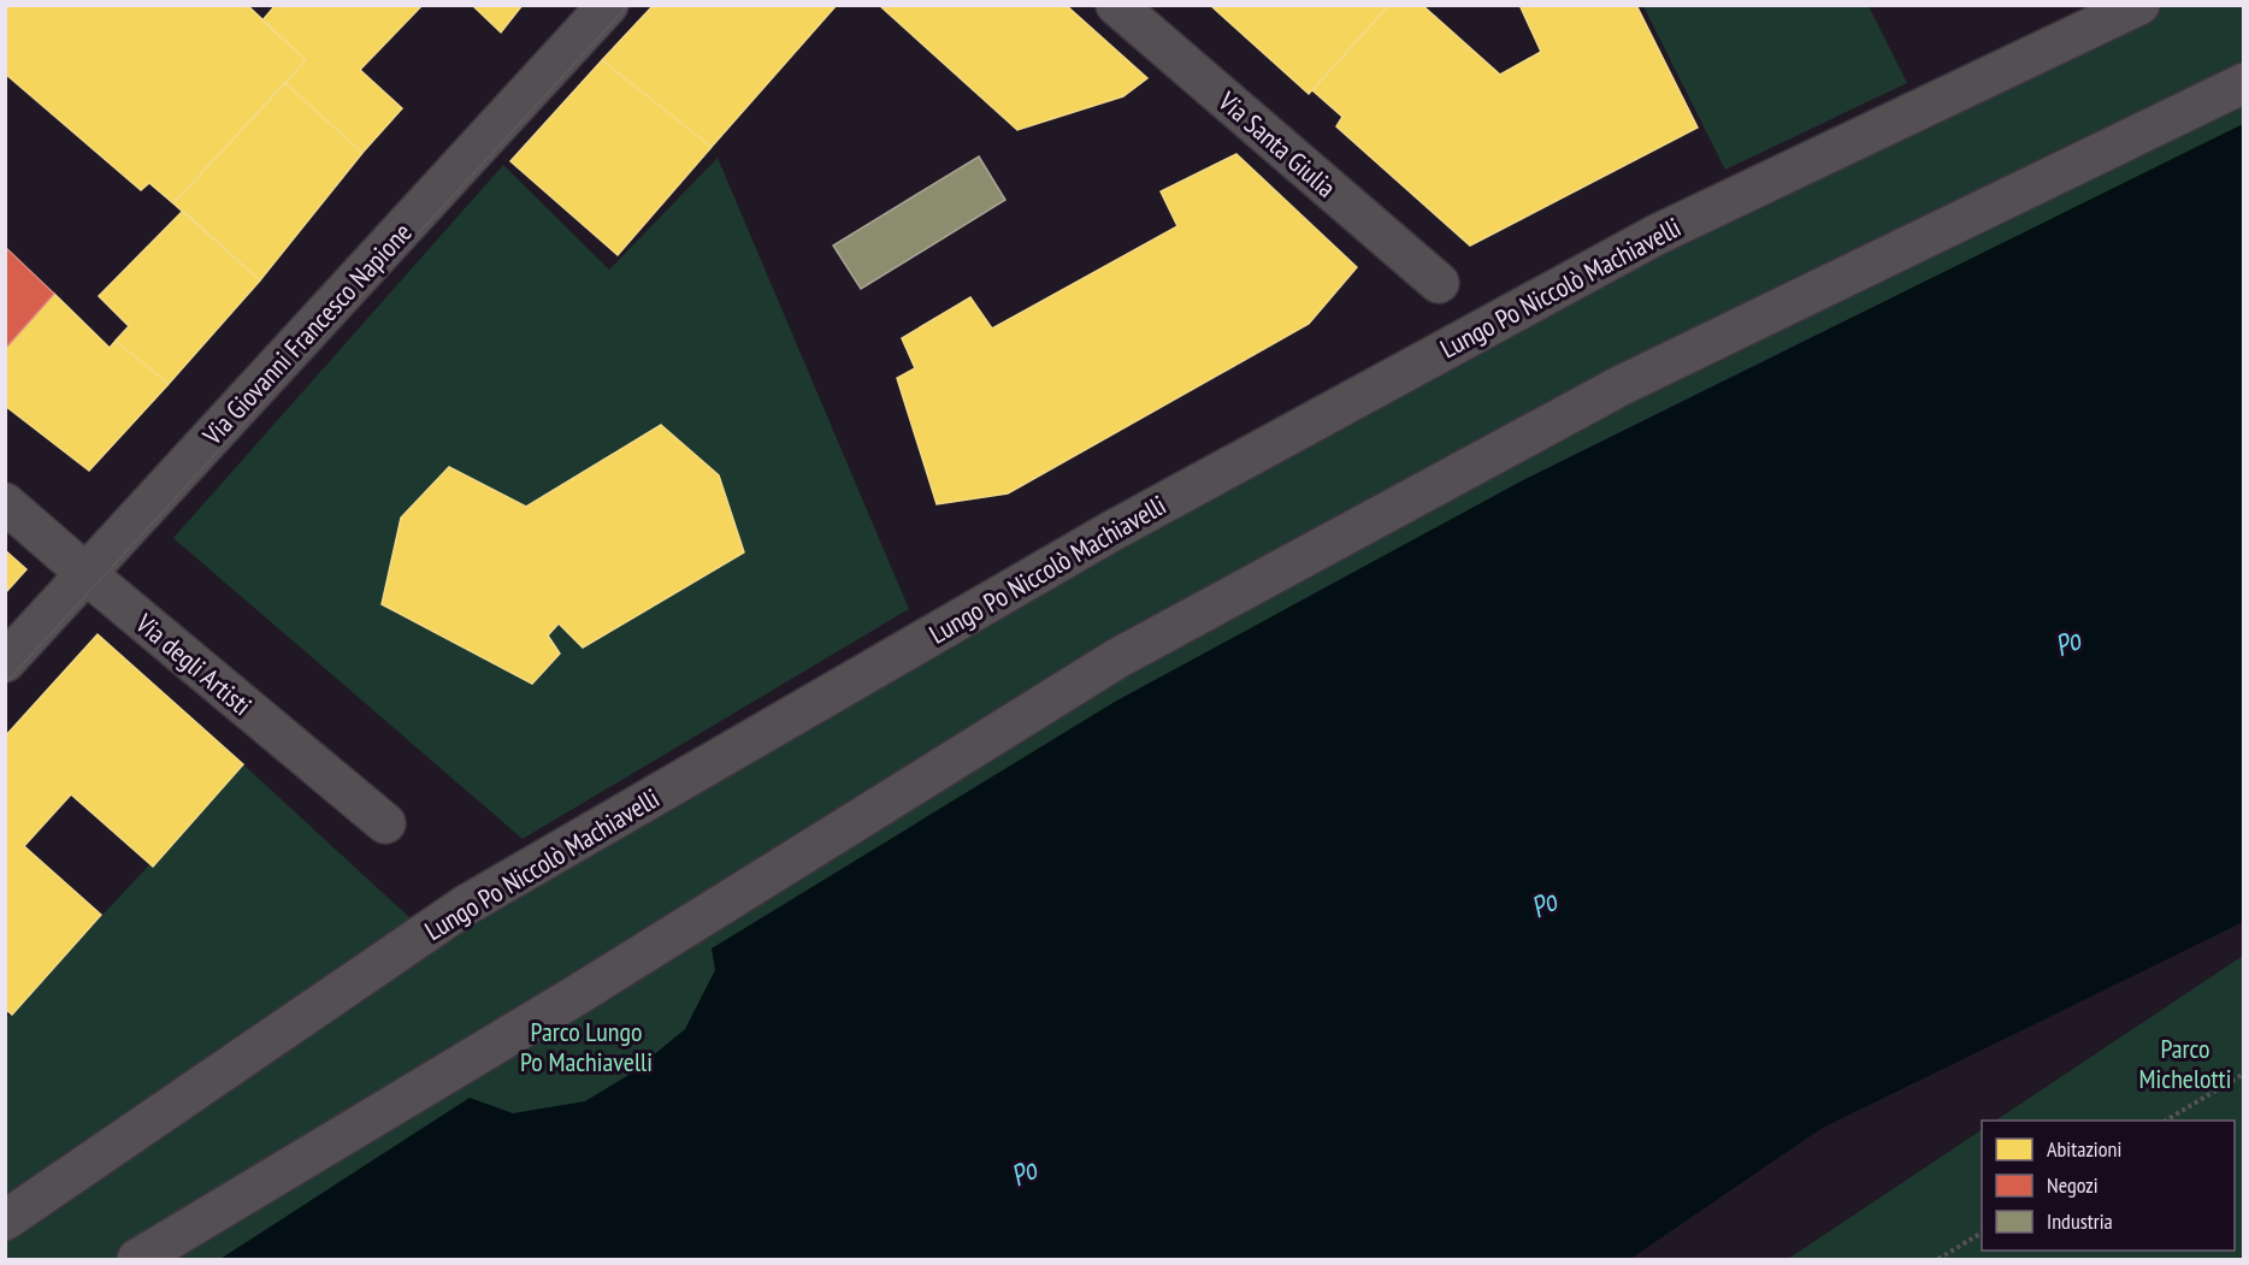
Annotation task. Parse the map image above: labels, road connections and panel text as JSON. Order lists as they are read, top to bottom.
{
  "streets": {
    "street": [
      "Via Santa Giulia",
      "Lungo Po Niccolò Machiavelli",
      "Via Giovanni Francesco Napione",
      "Via degli Artisti"
    ]
  },
  "crossings": [
    ["Via Giovanni Francesco Napione", "Via degli Artisti"]
  ],
  "water": ["Po"],
  "parks": ["Parco Lungo Po Machiavelli", "Parco Michelotti"],
  "legend": ["Abitazioni", "Negozi", "Industria"]
}
